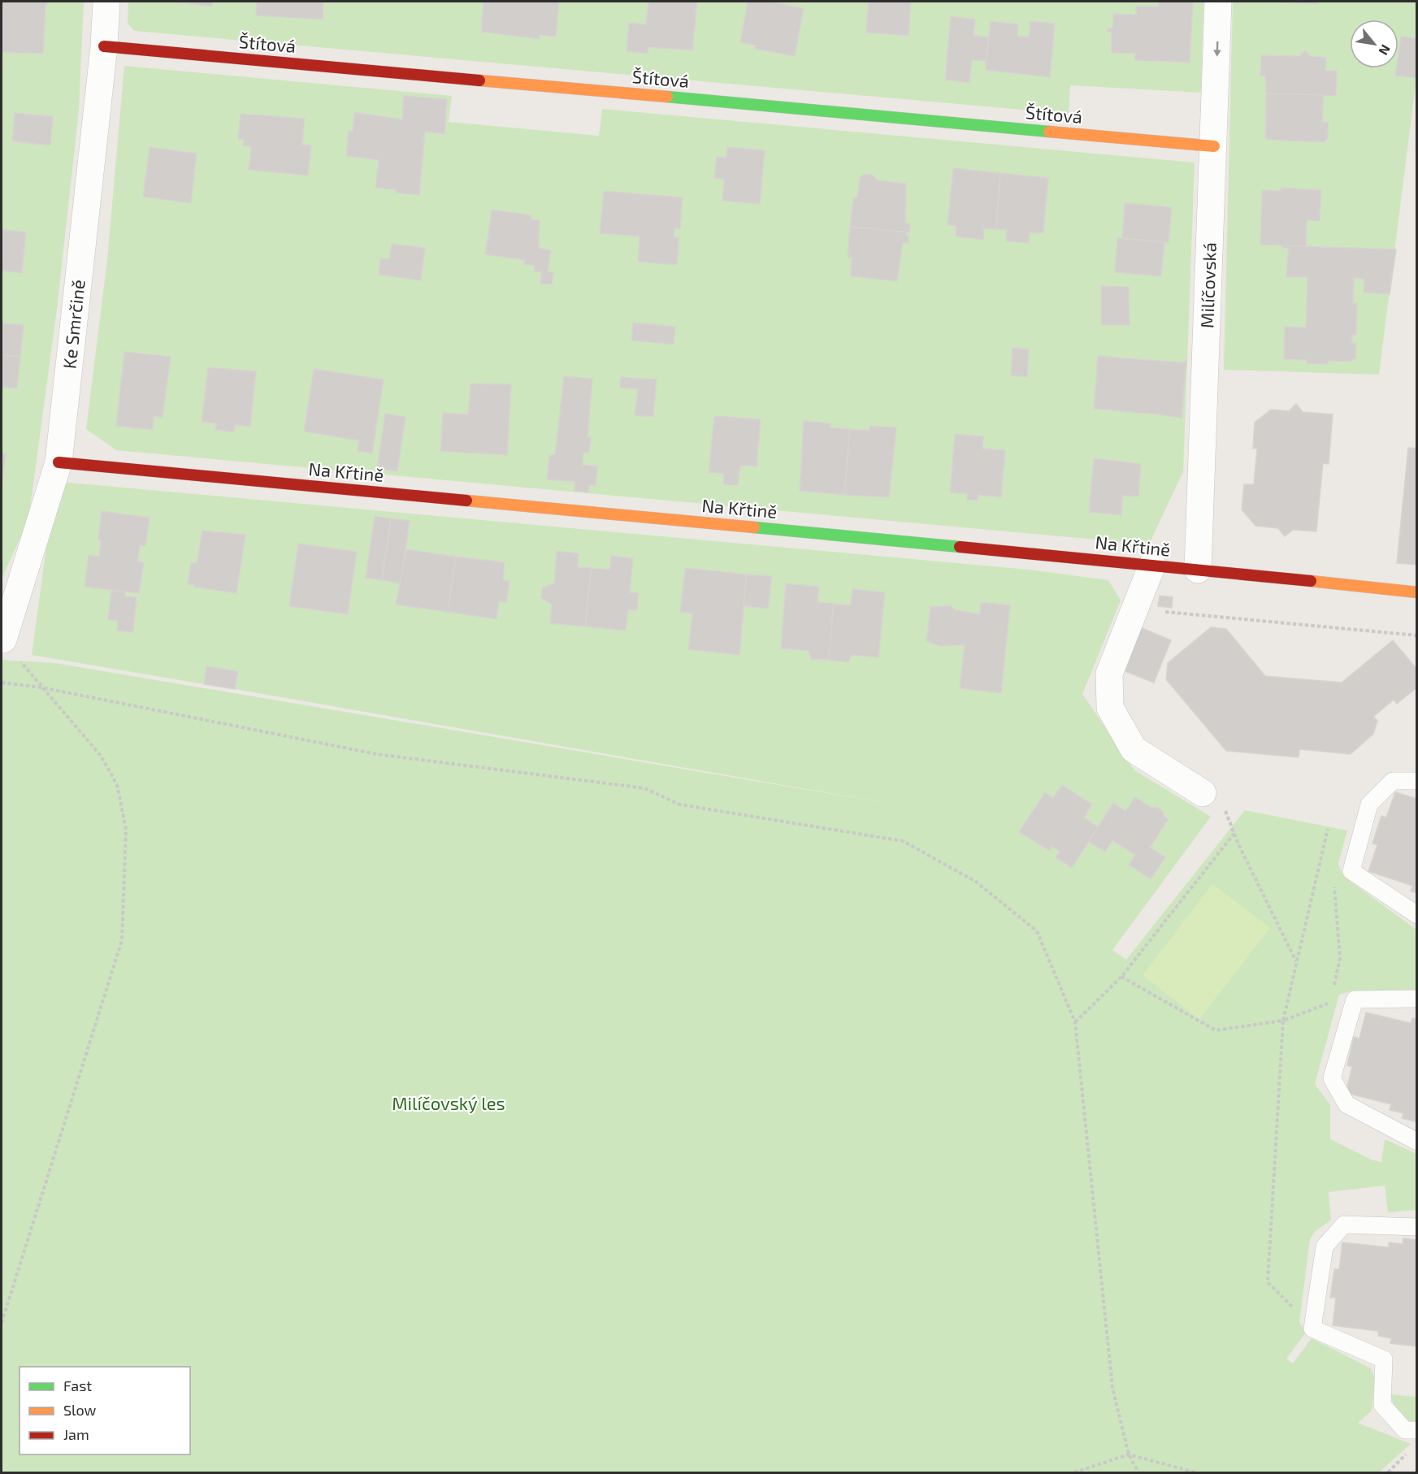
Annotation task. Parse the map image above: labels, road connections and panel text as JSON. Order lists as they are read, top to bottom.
{
  "streets": {
    "street": [
      "Štítová",
      "Milíčovská",
      "Ke Smrčině",
      "Na Křtině"
    ]
  },
  "crossings": [
    ["Štítová", "Milíčovská"],
    ["Štítová", "Ke Smrčině"],
    ["Milíčovská", "Na Křtině"],
    ["Ke Smrčině", "Na Křtině"]
  ],
  "parks": ["Milíčovský les"],
  "legend": ["Fast", "Slow", "Jam"],
  "north": "bottom right"
}
